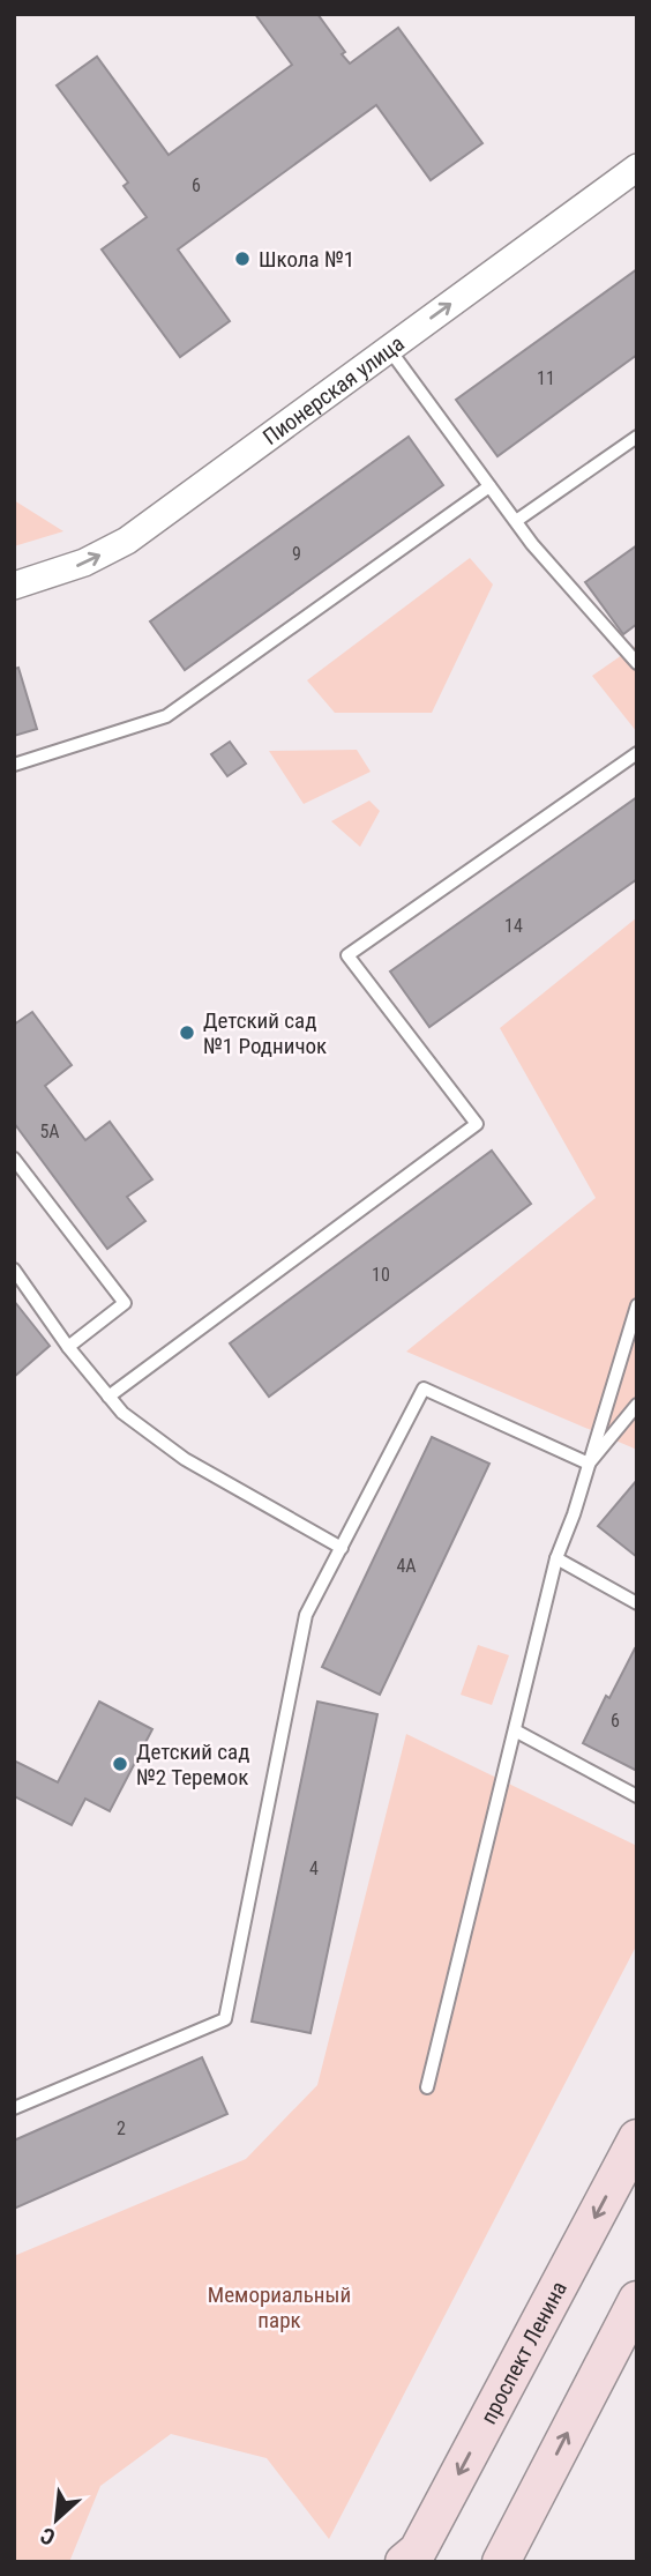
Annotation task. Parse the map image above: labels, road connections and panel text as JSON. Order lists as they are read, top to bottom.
{
  "streets": {
    "main road": ["проспект Ленина"],
    "street": ["Пионерская улица"]
  },
  "one_way": ["Пионерская улица"],
  "parks": ["Мемориальный парк"],
  "places": ["Школа №1", "Детский сад №1 Родничок", "Детский сад №2 Теремок"],
  "house_numbers": [
    "6",
    "11",
    "9",
    "14",
    "5А",
    "10",
    "4А",
    "6",
    "4",
    "2"
  ],
  "north": "bottom left"
}
